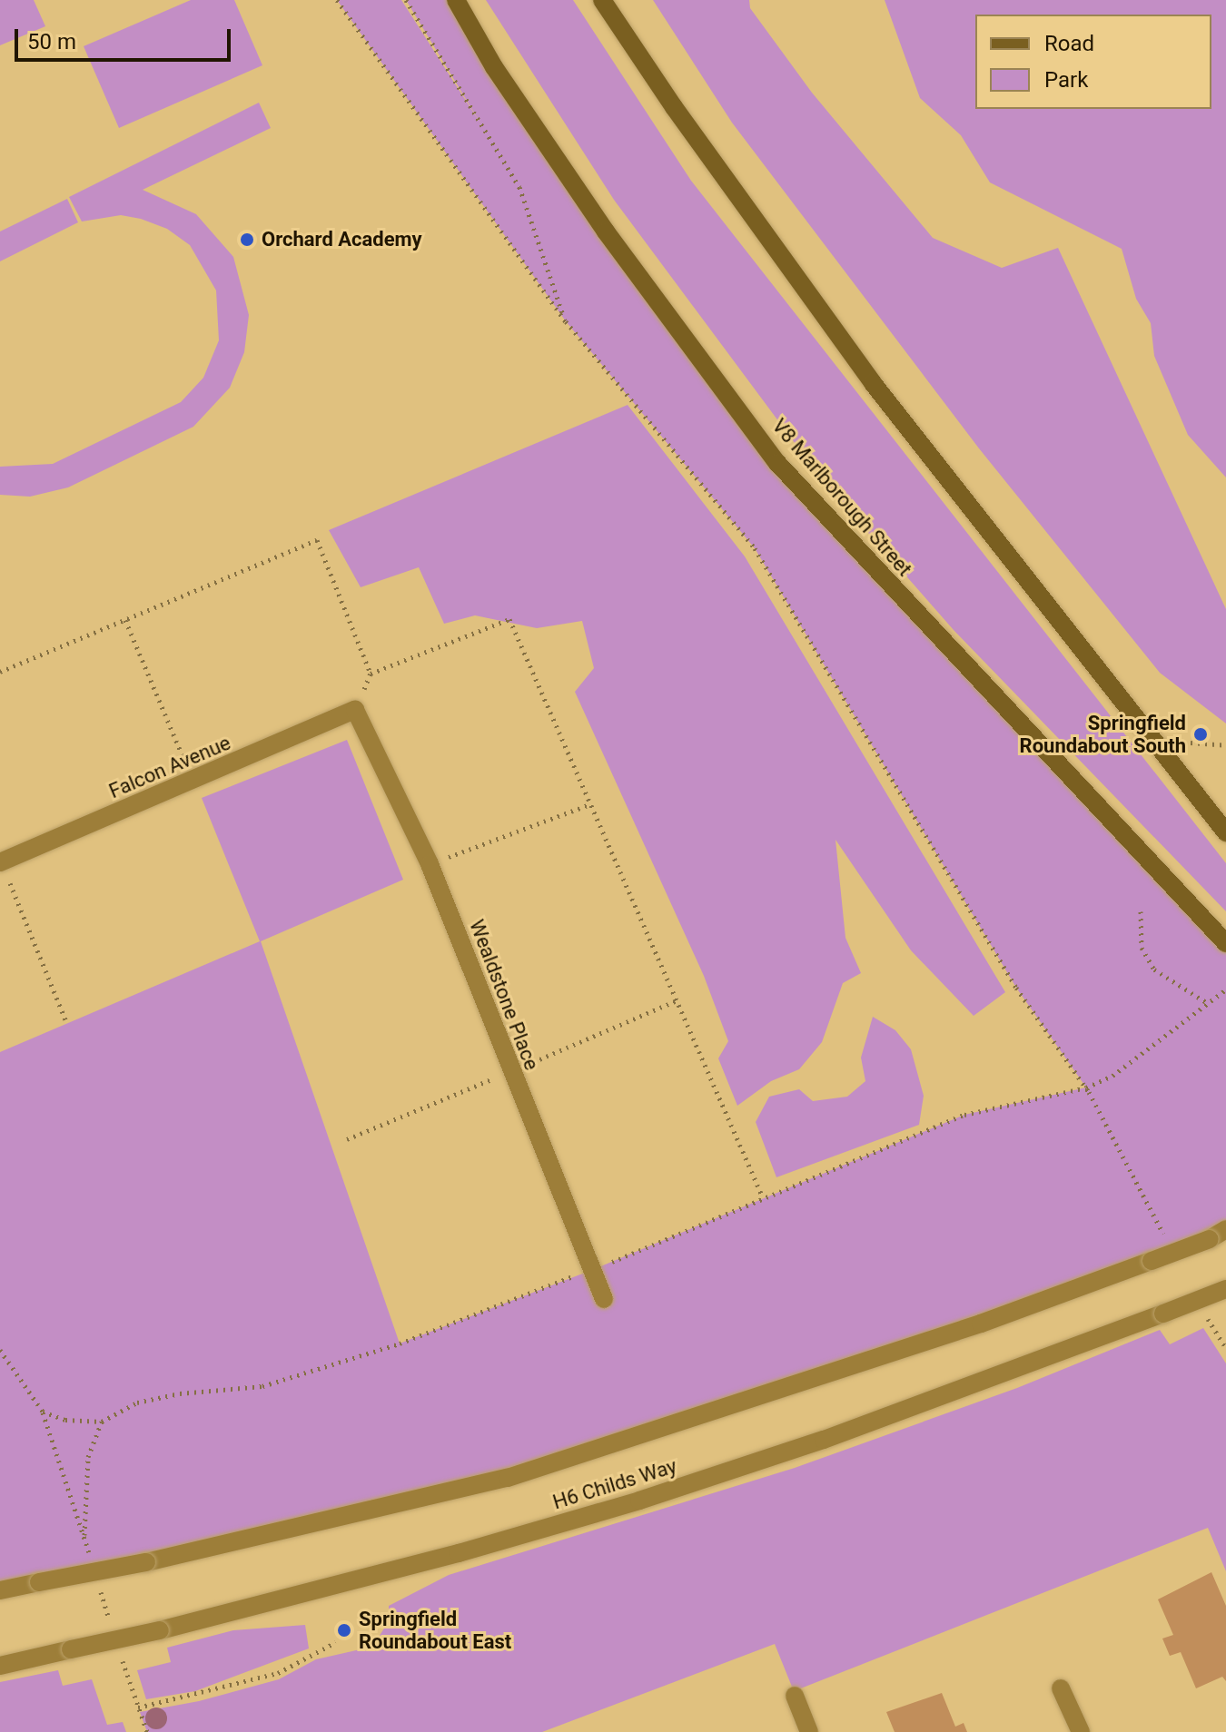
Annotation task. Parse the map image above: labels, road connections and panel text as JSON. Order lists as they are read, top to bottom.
{
  "streets": {
    "main road": ["V8 Marlborough Street"],
    "street": ["Falcon Avenue", "Wealdstone Place", "H6 Childs Way"]
  },
  "crossings": [
    ["Falcon Avenue", "Wealdstone Place"]
  ],
  "places": ["Orchard Academy", "Springfield Roundabout South", "Springfield Roundabout East"],
  "legend": ["Road", "Park"],
  "scale_bar": "50 m"
}
